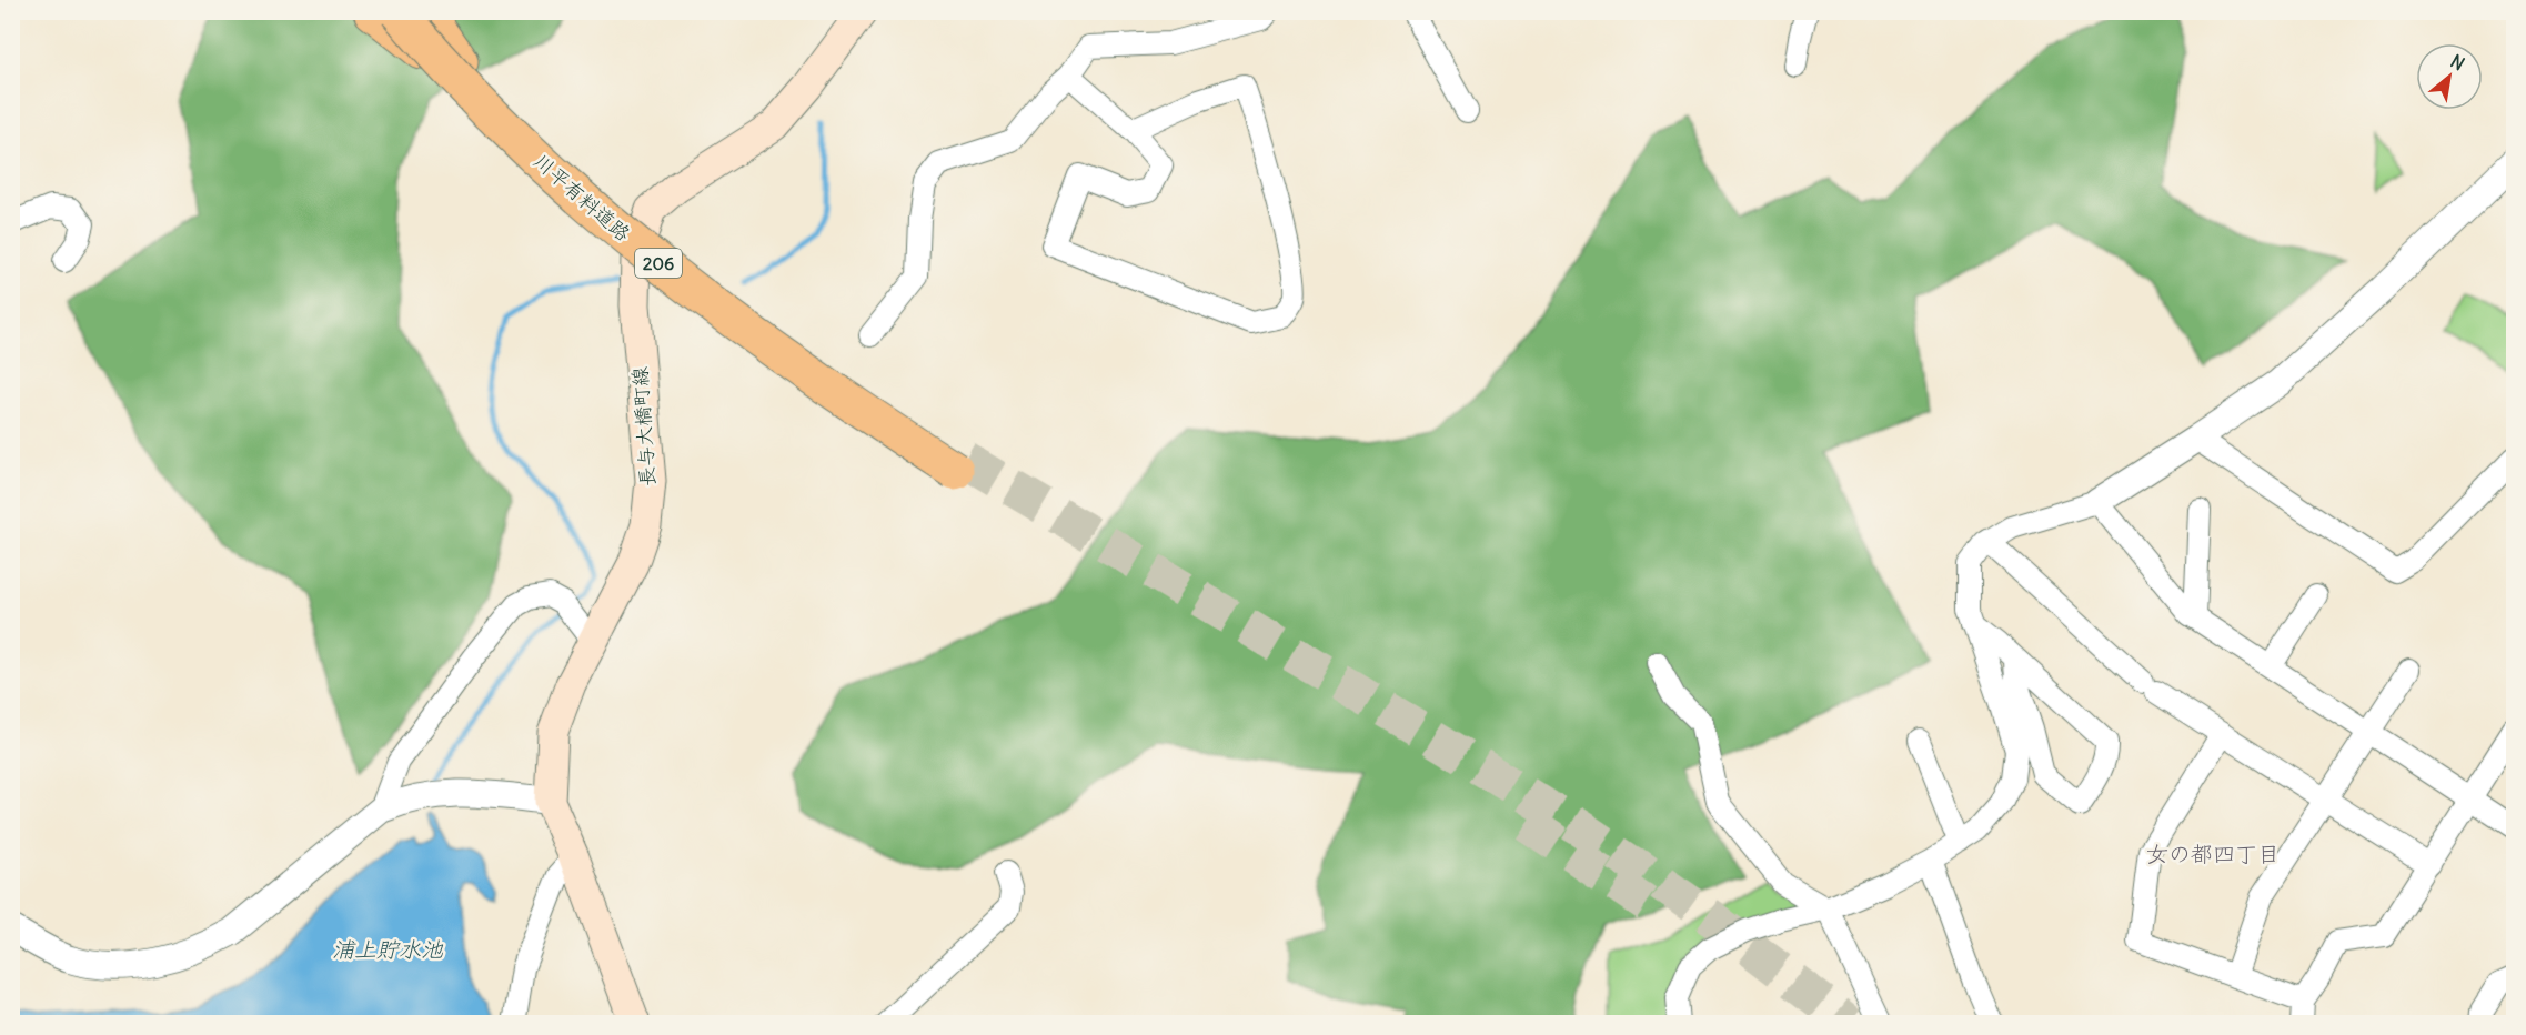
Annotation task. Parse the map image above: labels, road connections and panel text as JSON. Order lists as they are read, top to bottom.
{
  "streets": {
    "highway": ["川平有料道路", "206"],
    "main road": ["長与大橋町線"]
  },
  "districts": ["女の都四丁目"],
  "water": ["浦上貯水池"],
  "north": "top right"
}
